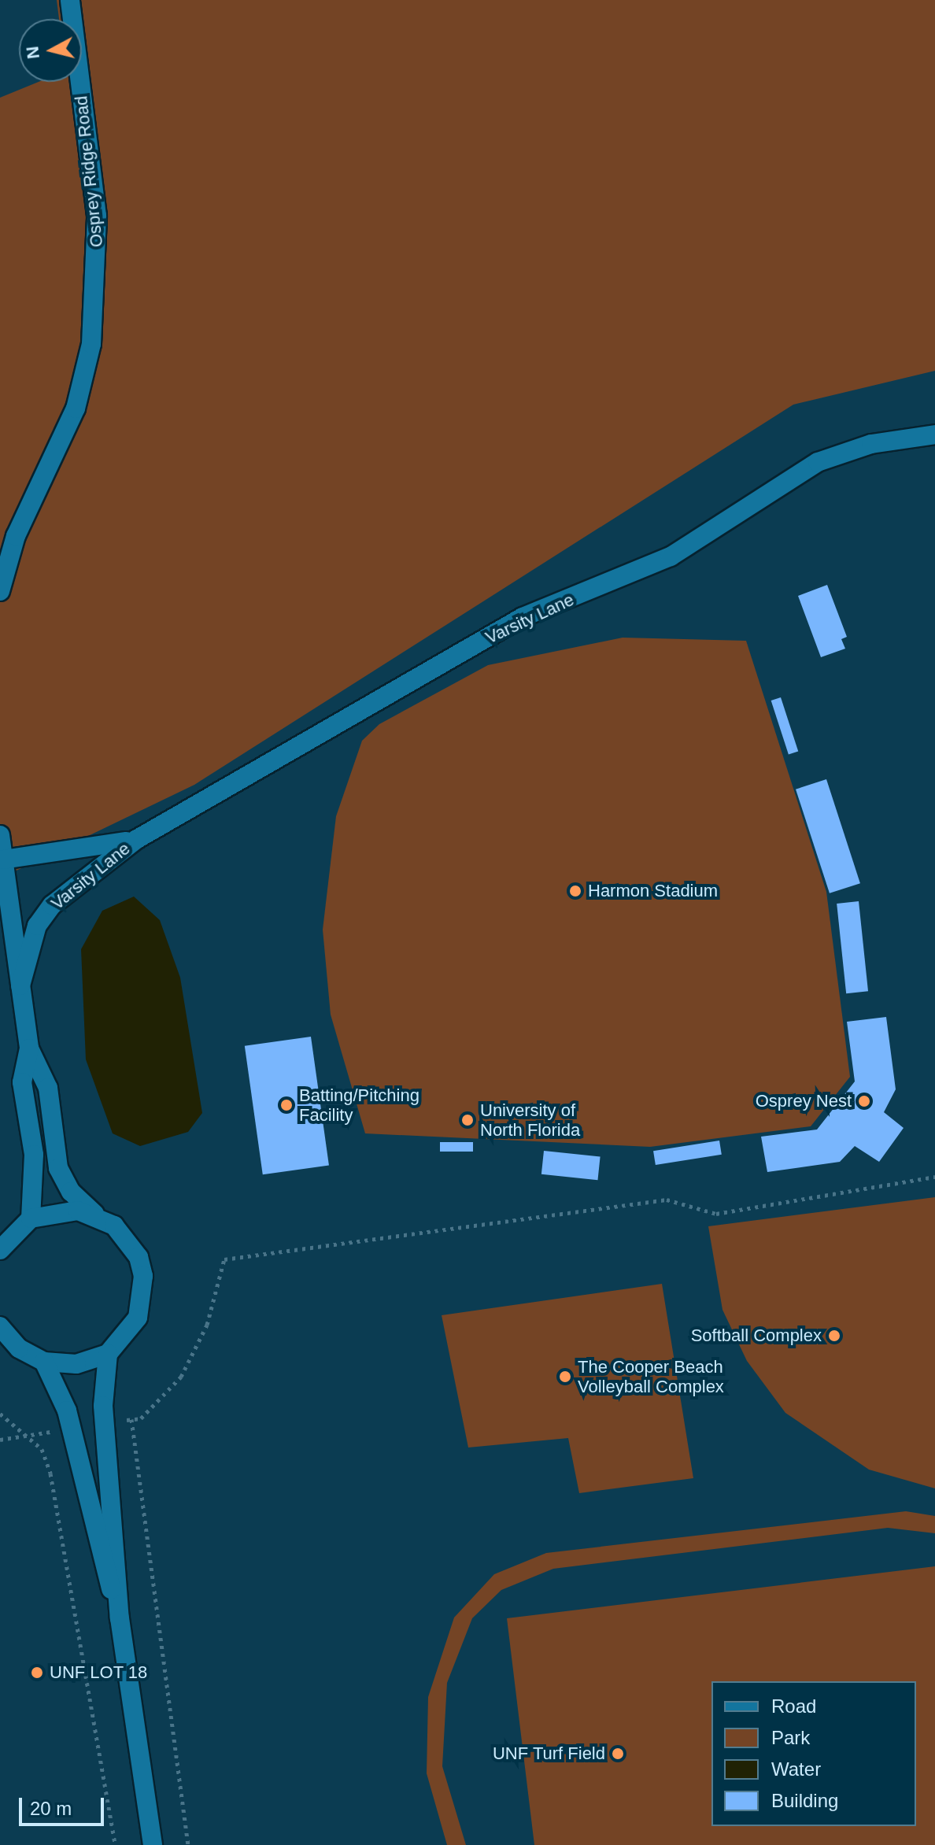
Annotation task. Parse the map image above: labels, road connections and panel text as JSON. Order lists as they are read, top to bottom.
{
  "streets": {
    "street": ["Osprey Ridge Road", "Varsity Lane"]
  },
  "places": [
    "Harmon Stadium",
    "Osprey Nest",
    "Batting/Pitching Facility",
    "University of North Florida",
    "Softball Complex",
    "The Cooper Beach Volleyball Complex",
    "UNF LOT 18",
    "UNF Turf Field"
  ],
  "legend": [
    "Road",
    "Park",
    "Water",
    "Building"
  ],
  "scale_bar": "20 m",
  "north": "left"
}
